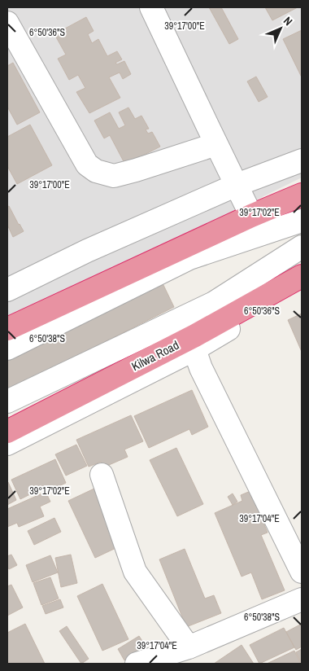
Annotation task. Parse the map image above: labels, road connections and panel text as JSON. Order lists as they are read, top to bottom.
{
  "streets": {
    "highway": ["Kilwa Road"]
  },
  "north": "top right",
  "coordinates": [
    "39°17'00\"E",
    "6°50'36\"S",
    "39°17'02\"E",
    "6°50'38\"S",
    "39°17'04\"E"
  ]
}
